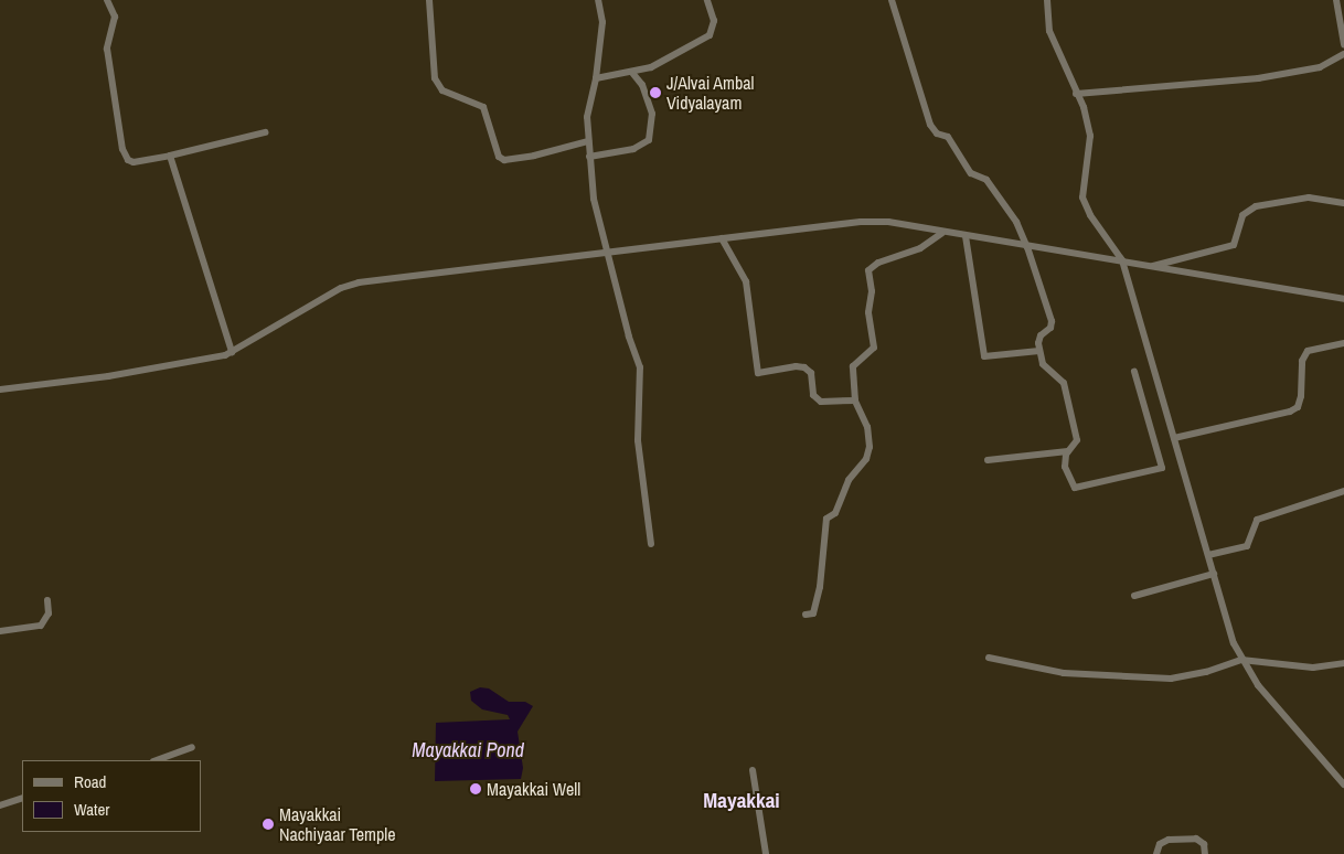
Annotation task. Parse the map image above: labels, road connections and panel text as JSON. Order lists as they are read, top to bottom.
{
  "districts": ["Mayakkai"],
  "water": ["Mayakkai Pond"],
  "places": ["J/Alvai Ambal Vidyalayam", "Mayakkai Well", "Mayakkai Nachiyaar Temple"],
  "legend": ["Road", "Water"]
}
